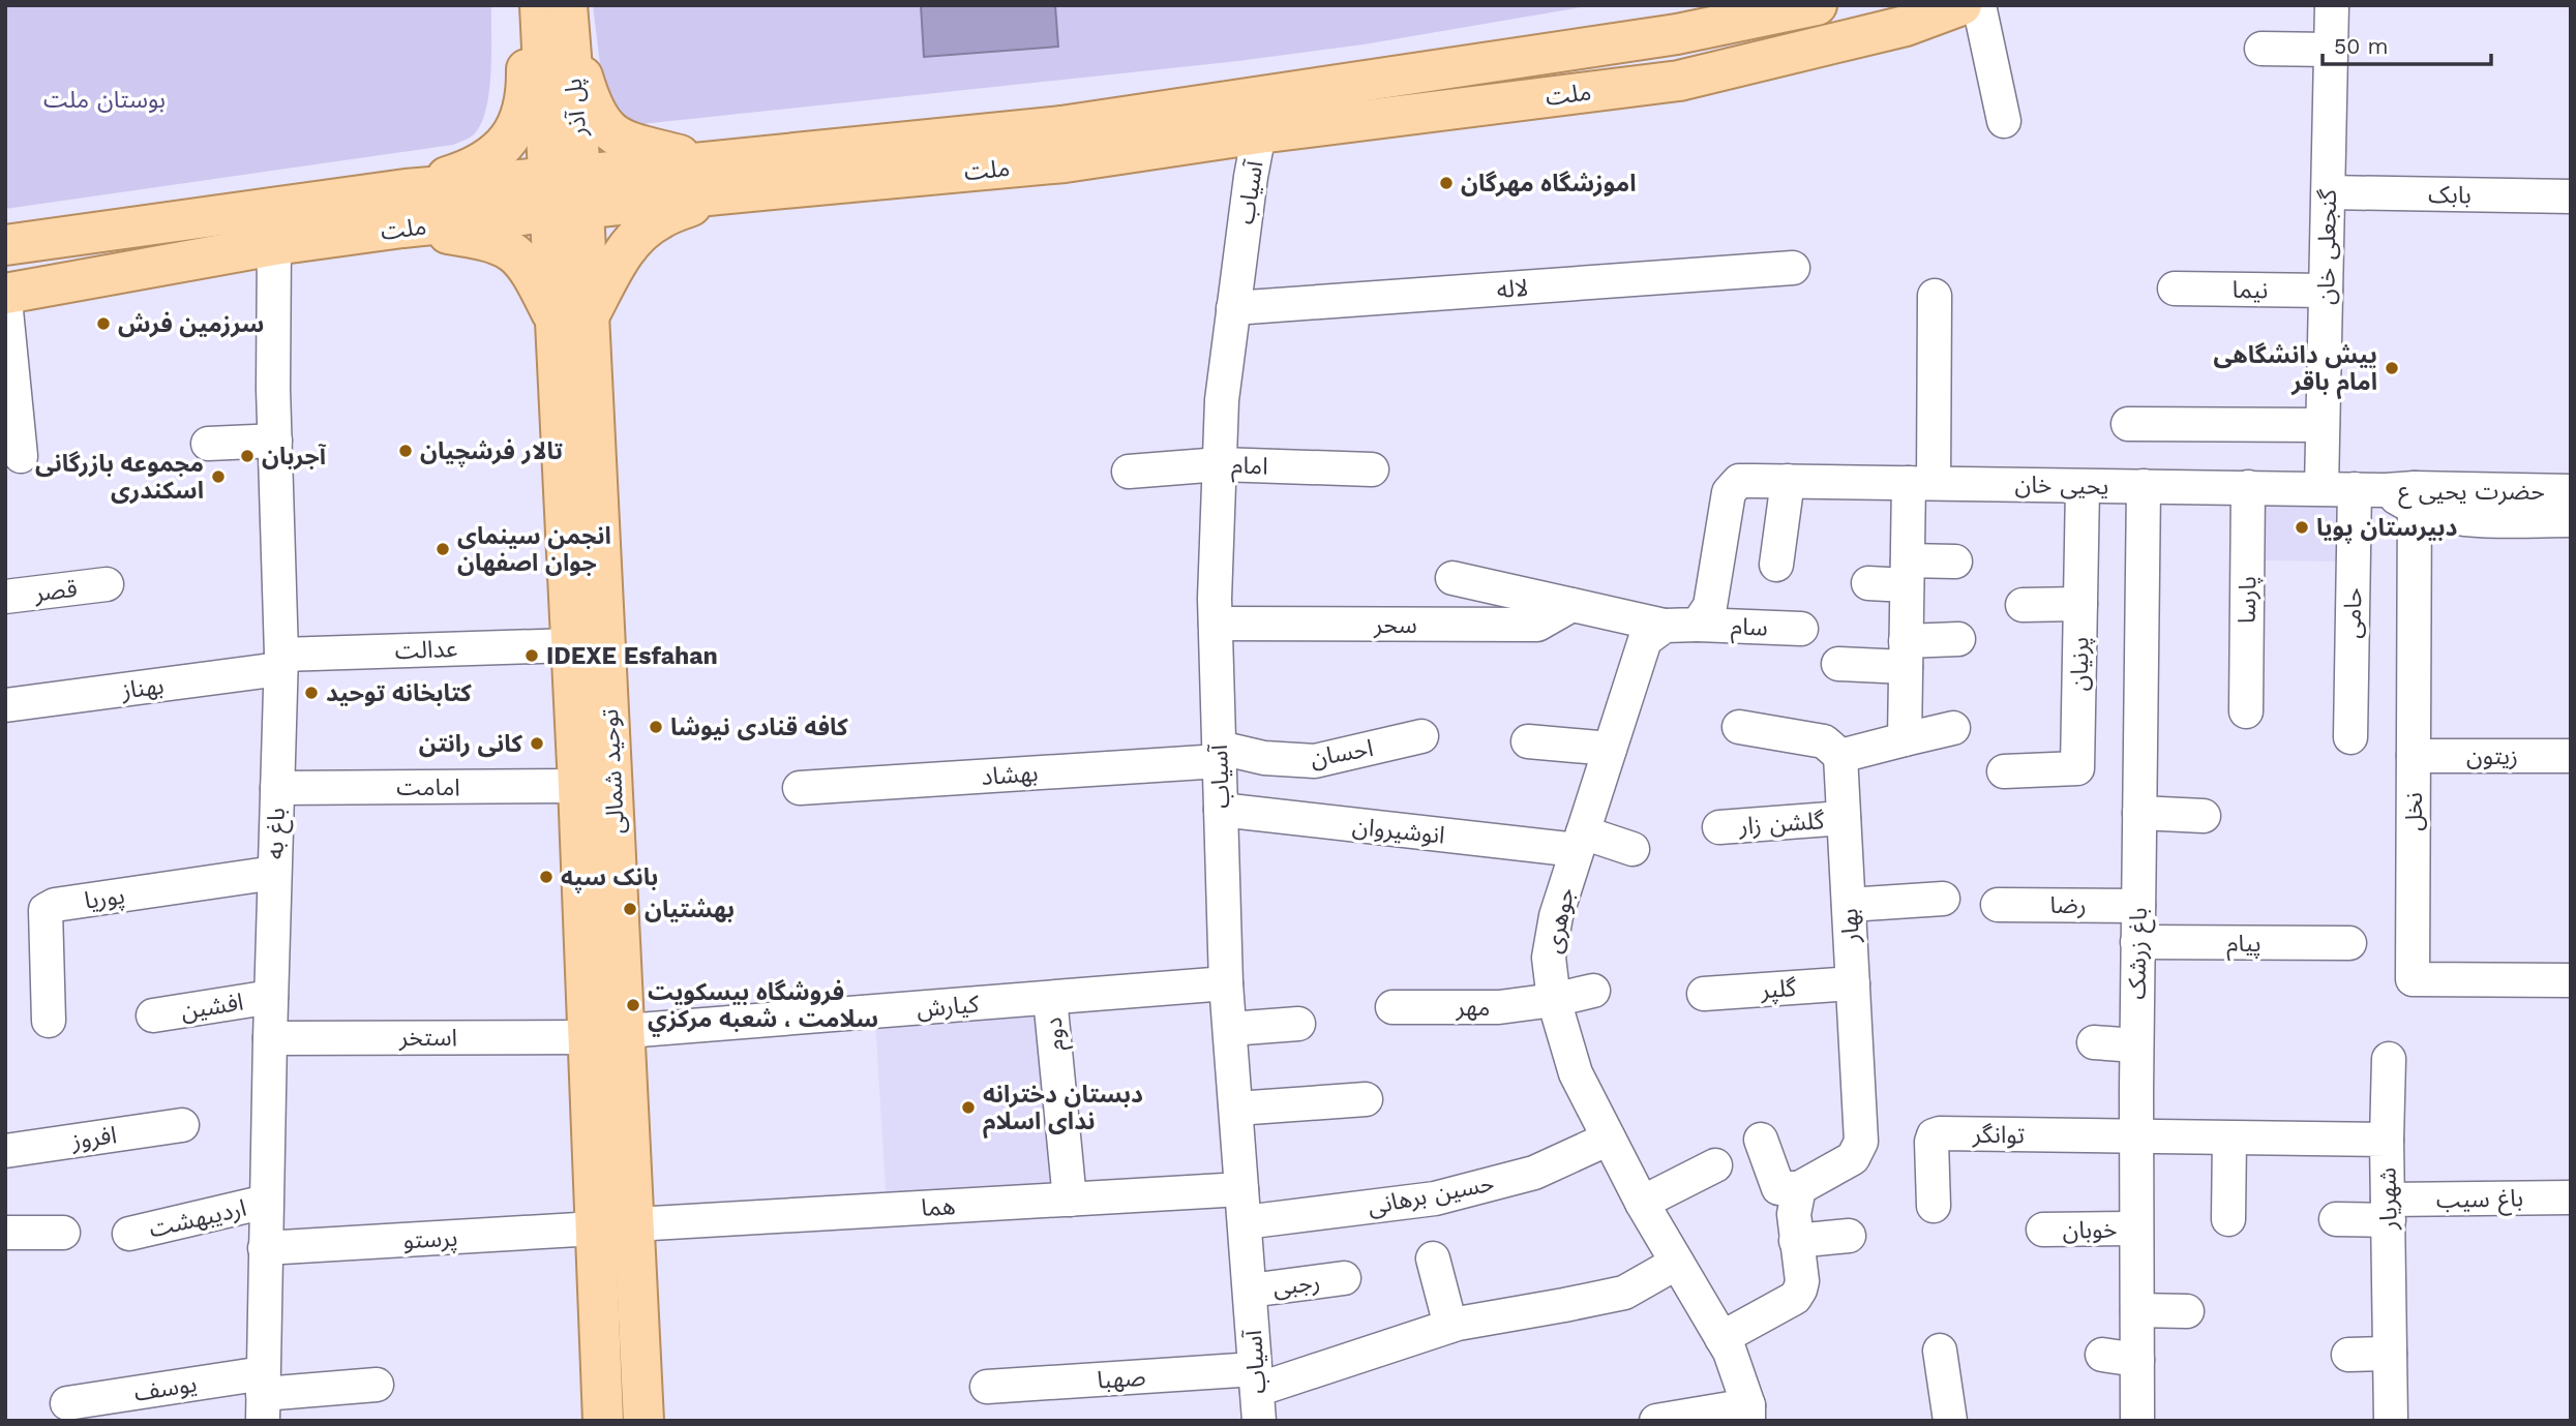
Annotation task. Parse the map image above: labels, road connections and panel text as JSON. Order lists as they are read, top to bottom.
{
  "streets": {
    "main road": ["ملت", "پل آذر", "توحید شمالی"],
    "street": [
      "آسیاب",
      "بابک",
      "گنجعلی خان",
      "لاله",
      "نیما",
      "امام",
      "یحیی خان",
      "حضرت یحیی ع",
      "قصر",
      "پارسا",
      "حامی",
      "سحر",
      "سام",
      "عدالت",
      "پرنیان",
      "بهناز",
      "احسان",
      "زیتون",
      "بهشاد",
      "امامت",
      "نخل",
      "گلشن زار",
      "انوشیروان",
      "باغ به",
      "پوریا",
      "رضا",
      "جوهری",
      "بهار",
      "پیام",
      "باغ زرشک",
      "گلپر",
      "افشین",
      "کیارش",
      "مهر",
      "دوم",
      "استخر",
      "توانگر",
      "افروز",
      "حسین برهانی",
      "شهریار",
      "باغ سیب",
      "هما",
      "اردیبهشت",
      "خوبان",
      "پرستو",
      "رجبی",
      "صهبا",
      "یوسف"
    ]
  },
  "crossings": [
    ["ملت", "پل آذر"],
    ["ملت", "آسیاب"],
    ["ملت", "توحید شمالی"],
    ["ملت", "باغ به"],
    ["پل آذر", "توحید شمالی"],
    ["آسیاب", "لاله"],
    ["آسیاب", "امام"],
    ["آسیاب", "سحر"],
    ["آسیاب", "احسان"],
    ["آسیاب", "بهشاد"],
    ["آسیاب", "انوشیروان"],
    ["آسیاب", "کیارش"],
    ["آسیاب", "حسین برهانی"],
    ["آسیاب", "هما"],
    ["آسیاب", "رجبی"],
    ["آسیاب", "صهبا"],
    ["بابک", "گنجعلی خان"],
    ["گنجعلی خان", "نیما"],
    ["گنجعلی خان", "یحیی خان"],
    ["یحیی خان", "حضرت یحیی ع"],
    ["یحیی خان", "پارسا"],
    ["یحیی خان", "حامی"],
    ["یحیی خان", "سام"],
    ["یحیی خان", "پرنیان"],
    ["یحیی خان", "نخل"],
    ["یحیی خان", "باغ زرشک"],
    ["حضرت یحیی ع", "حامی"],
    ["حضرت یحیی ع", "نخل"],
    ["حامی", "نخل"],
    ["عدالت", "بهناز"],
    ["عدالت", "توحید شمالی"],
    ["عدالت", "باغ به"],
    ["بهناز", "باغ به"],
    ["احسان", "بهشاد"],
    ["زیتون", "نخل"],
    ["توحید شمالی", "امامت"],
    ["توحید شمالی", "کیارش"],
    ["توحید شمالی", "استخر"],
    ["توحید شمالی", "هما"],
    ["توحید شمالی", "پرستو"],
    ["امامت", "باغ به"],
    ["گلشن زار", "بهار"],
    ["انوشیروان", "جوهری"],
    ["باغ به", "پوریا"],
    ["باغ به", "افشین"],
    ["باغ به", "استخر"],
    ["باغ به", "اردیبهشت"],
    ["باغ به", "پرستو"],
    ["باغ به", "یوسف"],
    ["رضا", "باغ زرشک"],
    ["جوهری", "مهر"],
    ["جوهری", "حسین برهانی"],
    ["جوهری", "صهبا"],
    ["بهار", "گلپر"],
    ["پیام", "باغ زرشک"],
    ["باغ زرشک", "توانگر"],
    ["باغ زرشک", "شهریار"],
    ["باغ زرشک", "خوبان"],
    ["کیارش", "دوم"],
    ["دوم", "هما"],
    ["توانگر", "شهریار"],
    ["شهریار", "باغ سیب"]
  ],
  "parks": ["بوستان ملت"],
  "places": [
    "اموزشگاه مهرگان",
    "سرزمین فرش",
    "پیش دانشگاهی امام باقر",
    "تالار فرشچیان",
    "آجربان",
    "مجموعه بازرگانی اسکندری",
    "دبیرستان پویا",
    "انجمن سینمای جوان اصفهان",
    "IDEXE Esfahan",
    "کتابخانه توحید",
    "کافه قنادی نیوشا",
    "کانی رانتن",
    "بانک سپه",
    "بهشتیان",
    "فروشگاه بيسكويت سلامت ، شعبه مركزي",
    "دبستان دخترانه ندای اسلام"
  ],
  "scale_bar": "50 m"
}
